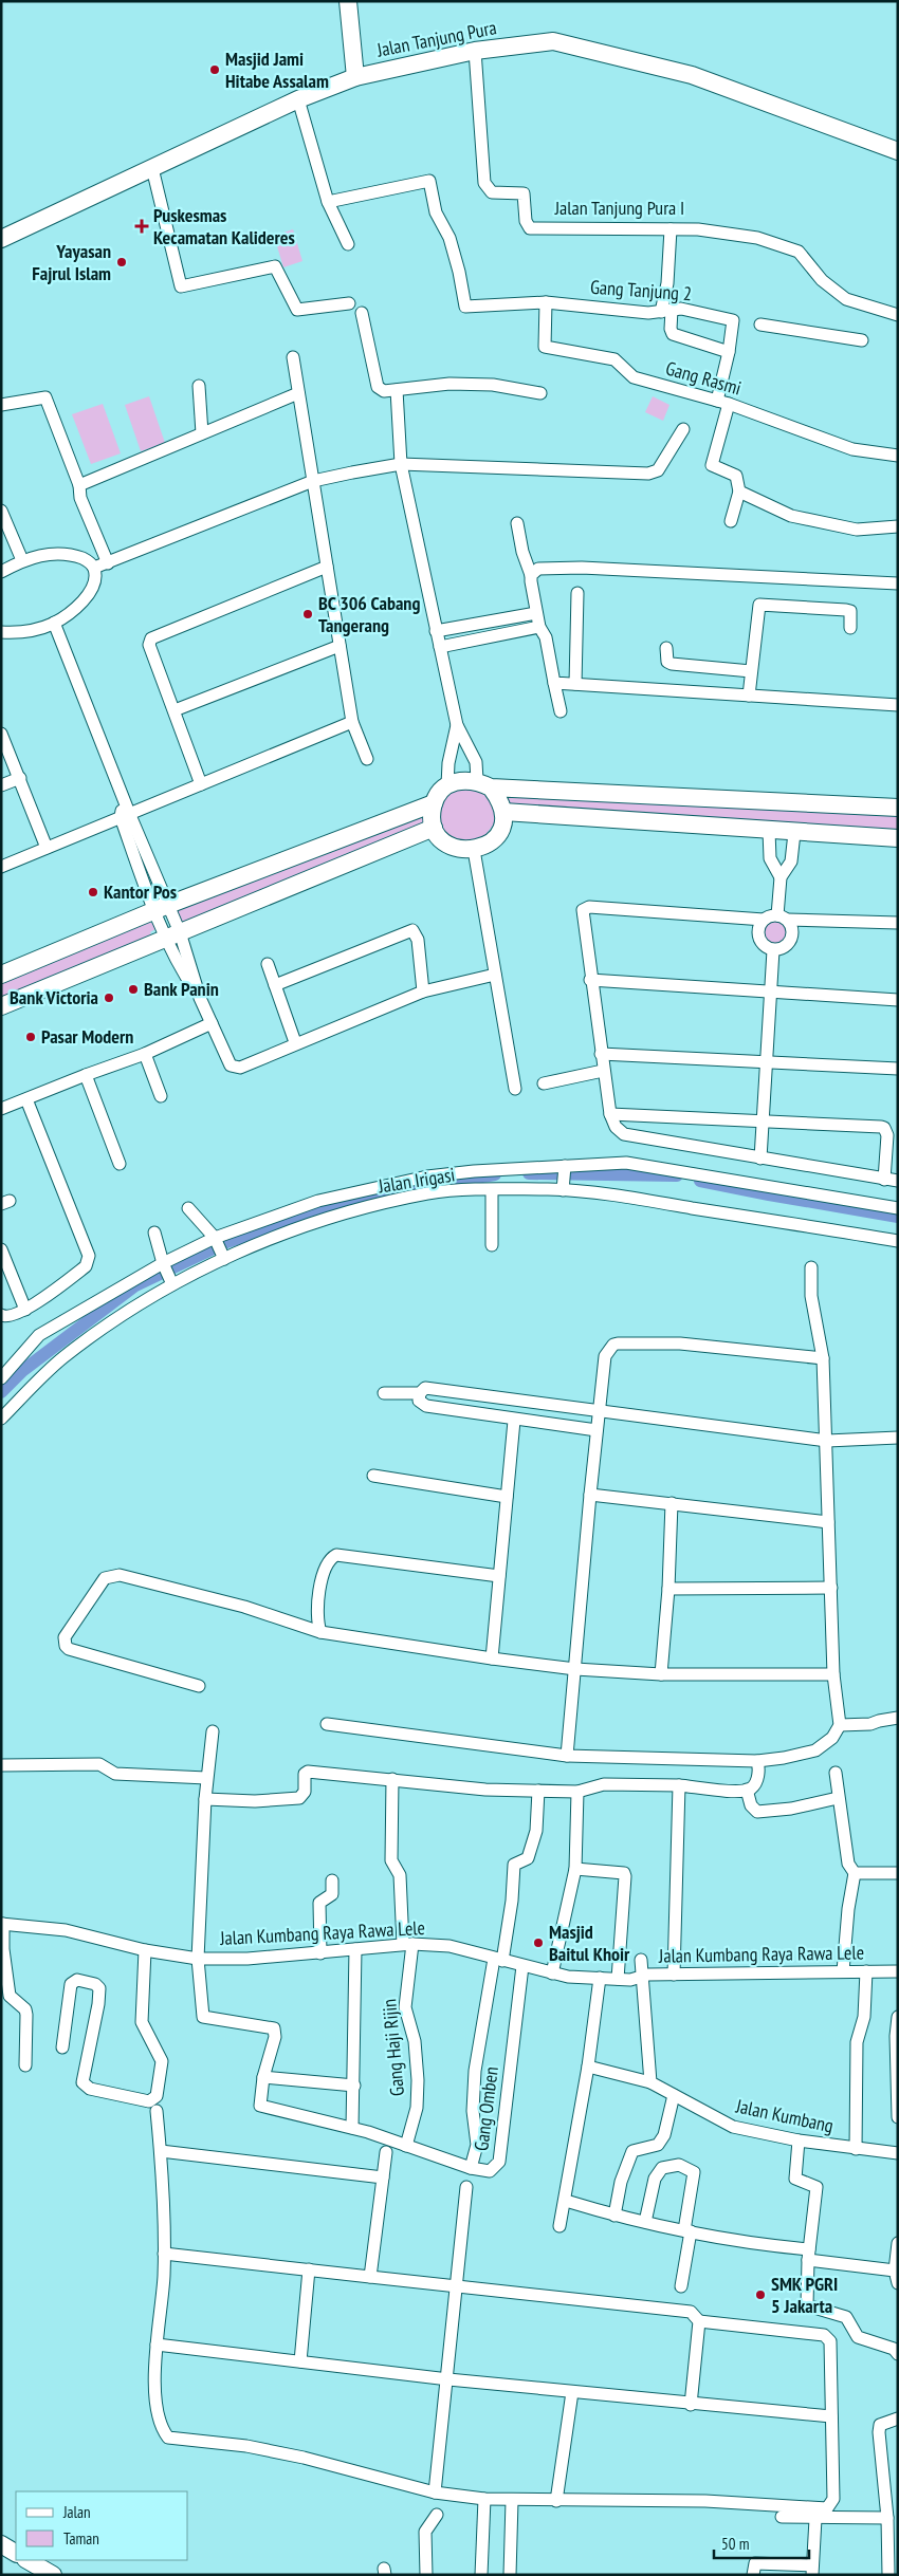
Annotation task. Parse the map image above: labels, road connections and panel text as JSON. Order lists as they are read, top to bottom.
{
  "streets": {
    "street": [
      "Jalan Tanjung Pura",
      "Jalan Tanjung Pura I",
      "Gang Tanjung 2",
      "Gang Rasmi",
      "Jalan Irigasi",
      "Jalan Kumbang Raya Rawa Lele",
      "Gang Haji Rijin",
      "Gang Omben",
      "Jalan Kumbang"
    ]
  },
  "crossings": [
    ["Jalan Tanjung Pura", "Jalan Tanjung Pura I"],
    ["Gang Tanjung 2", "Gang Rasmi"],
    ["Jalan Kumbang Raya Rawa Lele", "Gang Haji Rijin"],
    ["Jalan Kumbang Raya Rawa Lele", "Gang Omben"],
    ["Gang Haji Rijin", "Gang Omben"]
  ],
  "places": {
    "other": [
      "Masjid Jami Hitabe Assalam",
      "Yayasan Fajrul Islam",
      "BC 306 Cabang Tangerang",
      "Kantor Pos",
      "Bank Panin",
      "Bank Victoria",
      "Pasar Modern",
      "Masjid Baitul Khoir",
      "SMK PGRI 5 Jakarta"
    ],
    "health": ["Puskesmas Kecamatan Kalideres"]
  },
  "legend": ["Jalan", "Taman"],
  "scale_bar": "50 m"
}
